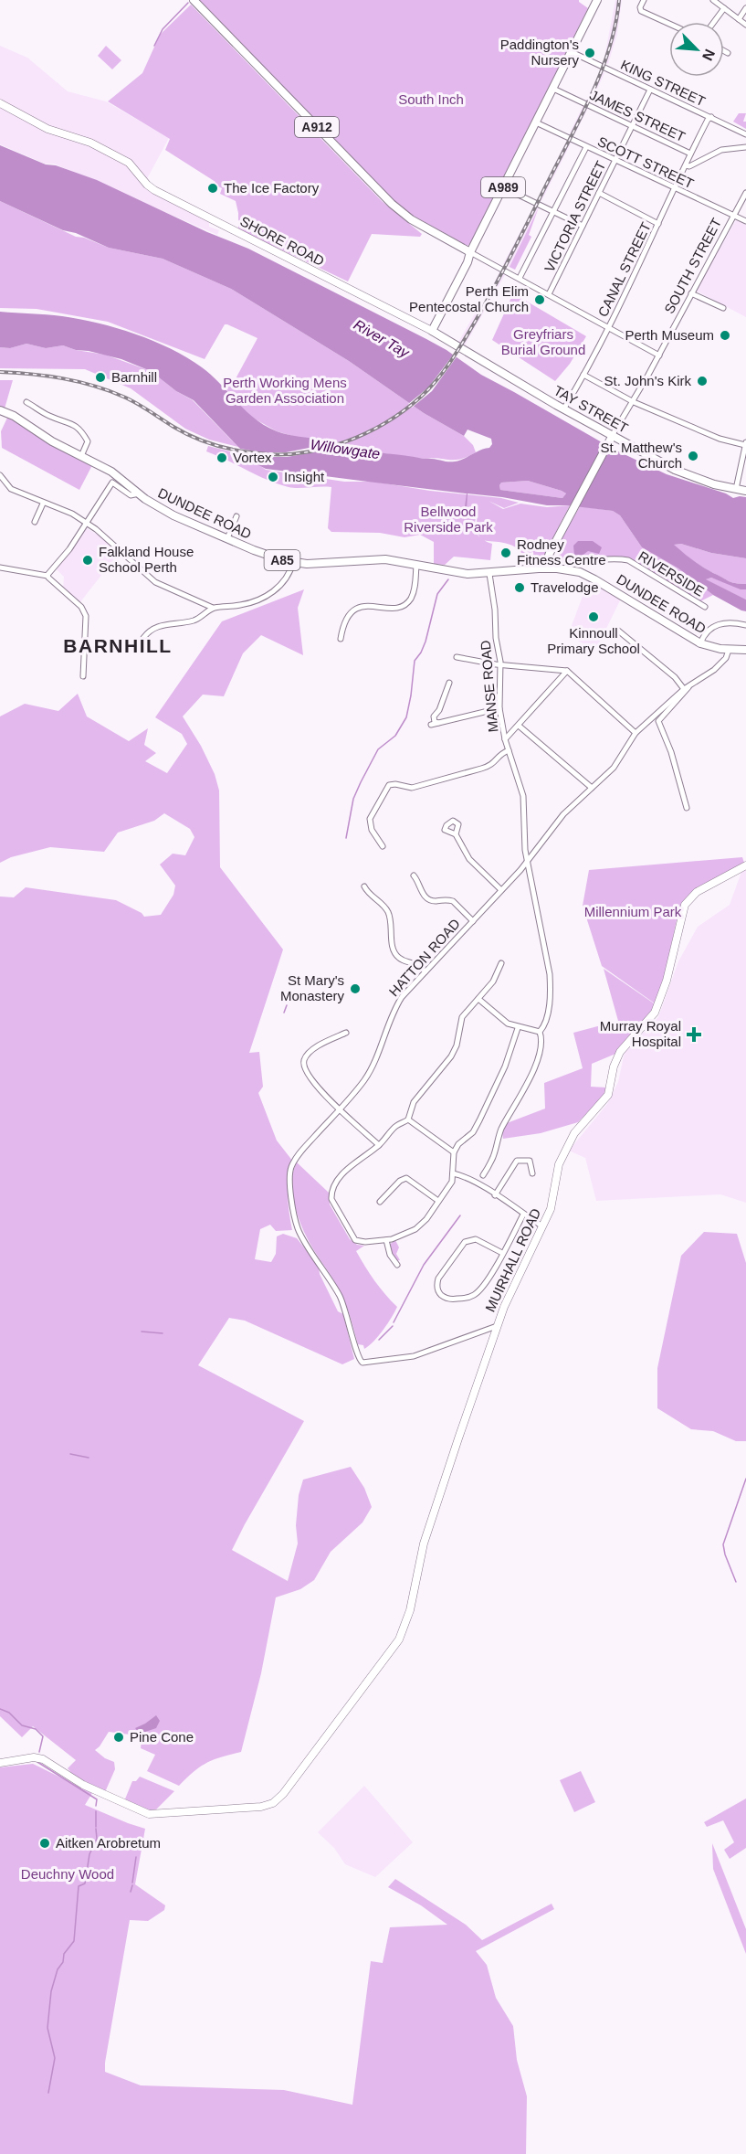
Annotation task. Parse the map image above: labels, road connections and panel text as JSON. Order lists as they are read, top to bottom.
{
  "streets": {
    "main road": [
      "A912",
      "A989",
      "SOUTH STREET",
      "TAY STREET",
      "DUNDEE ROAD",
      "A85"
    ],
    "street": [
      "KING STREET",
      "JAMES STREET",
      "SCOTT STREET",
      "VICTORIA STREET",
      "SHORE ROAD",
      "CANAL STREET",
      "RIVERSIDE",
      "MANSE ROAD",
      "HATTON ROAD",
      "MUIRHALL ROAD"
    ]
  },
  "crossings": [
    ["KING STREET", "A989"],
    ["KING STREET", "VICTORIA STREET"],
    ["KING STREET", "CANAL STREET"],
    ["JAMES STREET", "A989"],
    ["JAMES STREET", "VICTORIA STREET"],
    ["JAMES STREET", "CANAL STREET"],
    ["A912", "A989"],
    ["SCOTT STREET", "A989"],
    ["SCOTT STREET", "VICTORIA STREET"],
    ["SCOTT STREET", "SOUTH STREET"],
    ["SCOTT STREET", "CANAL STREET"],
    ["A989", "SHORE ROAD"],
    ["A989", "TAY STREET"],
    ["SHORE ROAD", "TAY STREET"],
    ["SOUTH STREET", "TAY STREET"],
    ["SOUTH STREET", "DUNDEE ROAD"],
    ["CANAL STREET", "TAY STREET"],
    ["DUNDEE ROAD", "A85"],
    ["DUNDEE ROAD", "RIVERSIDE"],
    ["DUNDEE ROAD", "MANSE ROAD"],
    ["MANSE ROAD", "HATTON ROAD"],
    ["HATTON ROAD", "MUIRHALL ROAD"]
  ],
  "districts": ["BARNHILL"],
  "water": ["River Tay", "Willowgate"],
  "parks": [
    "South Inch",
    "Greyfriars Burial Ground",
    "Perth Working Mens Garden Association",
    "Bellwood Riverside Park",
    "Millennium Park",
    "Deuchny Wood"
  ],
  "places": {
    "other": [
      "Paddington's Nursery",
      "The Ice Factory",
      "Perth Elim Pentecostal Church",
      "Perth Museum",
      "Barnhill",
      "St. John's Kirk",
      "St. Matthew's Church",
      "Vortex",
      "Insight",
      "Rodney Fitness Centre",
      "Falkland House School Perth",
      "Travelodge",
      "Kinnoull Primary School",
      "St Mary's Monastery",
      "Pine Cone",
      "Aitken Arobretum"
    ],
    "health": ["Murray Royal Hospital"]
  },
  "north": "bottom right"
}
